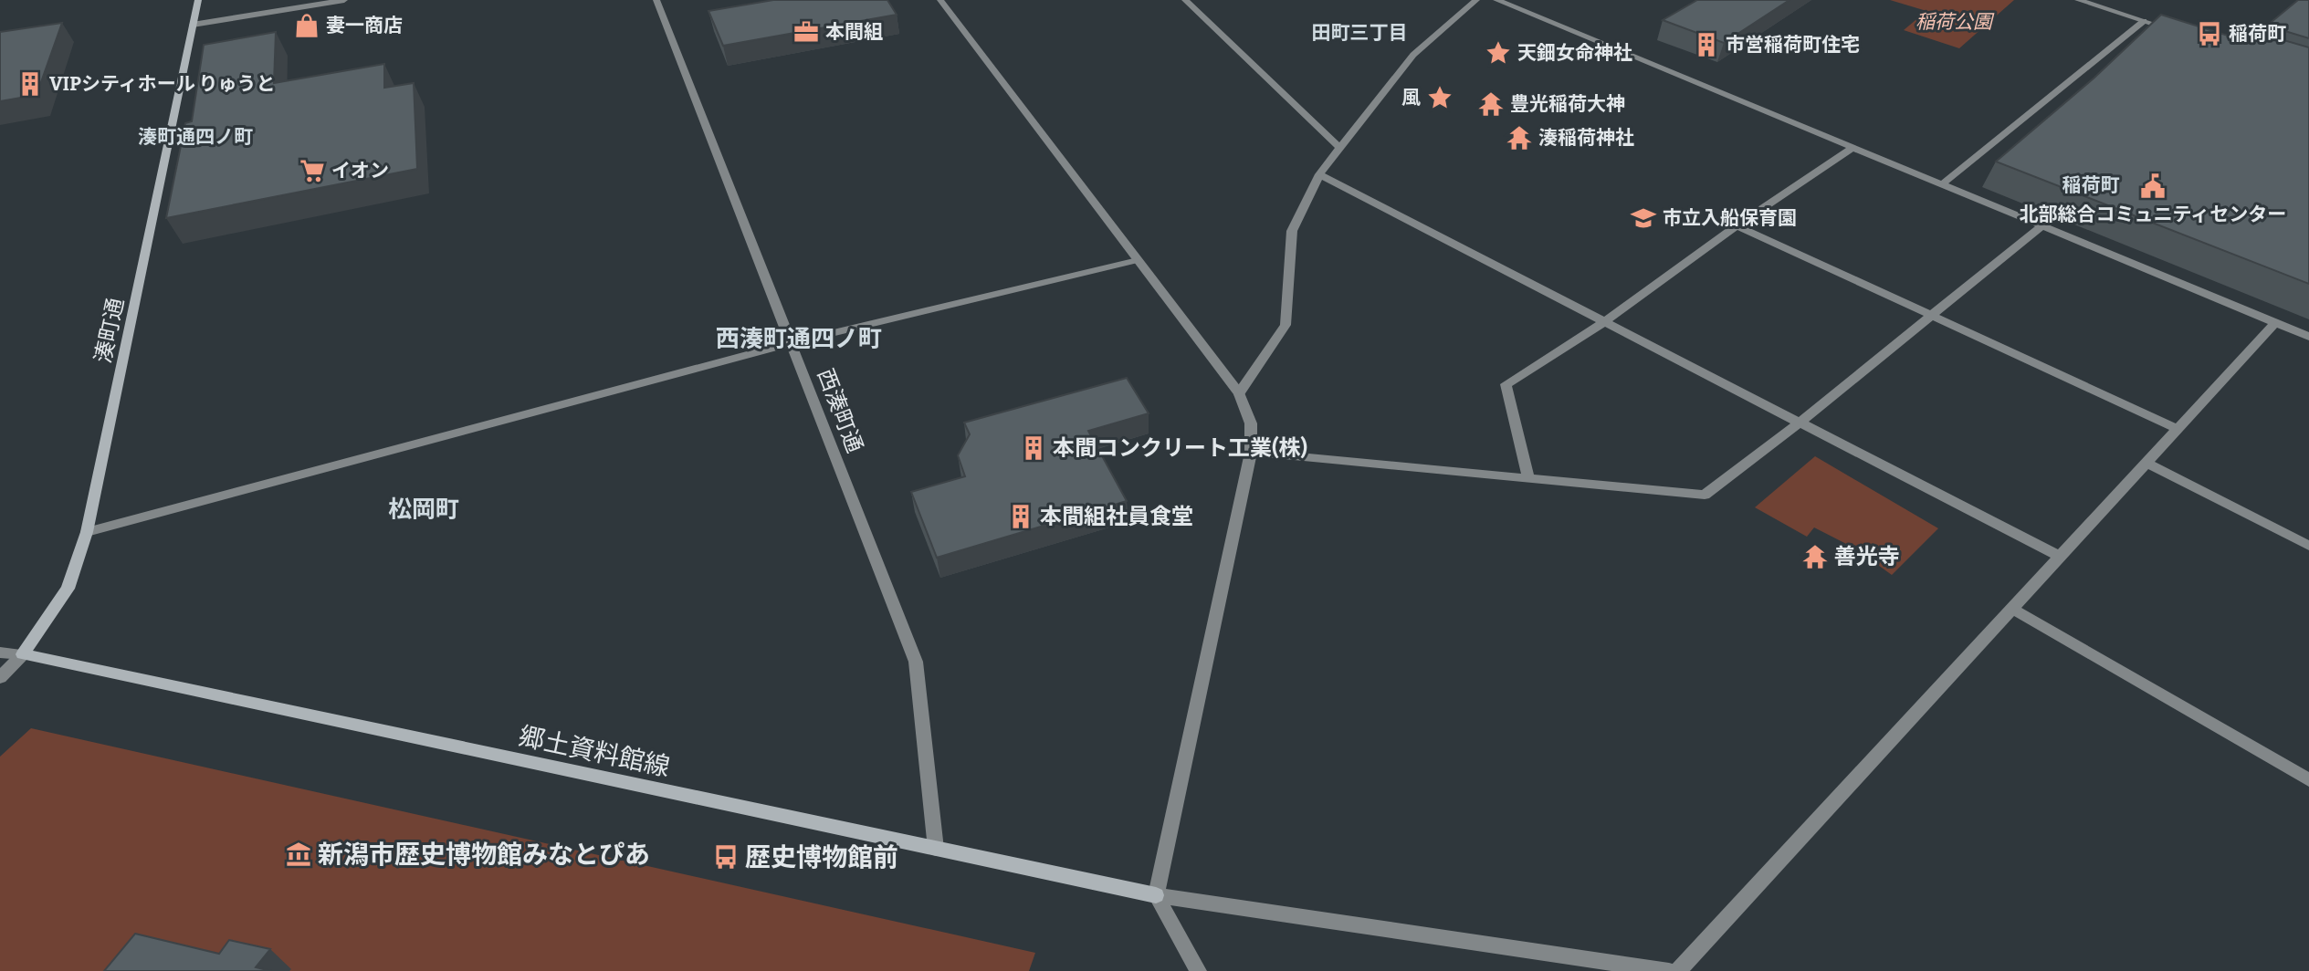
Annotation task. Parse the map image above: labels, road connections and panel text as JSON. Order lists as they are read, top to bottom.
{
  "streets": {
    "main road": ["湊町通", "郷土資料館線"],
    "street": ["西湊町通"]
  },
  "crossings": [
    ["湊町通", "郷土資料館線"],
    ["西湊町通", "郷土資料館線"]
  ],
  "districts": [
    "田町三丁目",
    "湊町通四ノ町",
    "稲荷町",
    "西湊町通四ノ町",
    "松岡町"
  ],
  "parks": ["稲荷公園"],
  "places": {
    "shop": ["妻一商店"],
    "office": ["本間組"],
    "bus stop": ["稲荷町", "歴史博物館前"],
    "building": [
      "市営稲荷町住宅",
      "VIPシティホール りゅうと",
      "本間コンクリート工業(株)",
      "本間組社員食堂"
    ],
    "place": ["天鈿女命神社", "風"],
    "temple": ["豊光稲荷大神", "湊稲荷神社", "善光寺"],
    "supermarket": ["イオン"],
    "public building": ["北部総合コミュニティセンター"],
    "school or university": ["市立入船保育園"],
    "museum": ["新潟市歴史博物館みなとぴあ"]
  }
}
